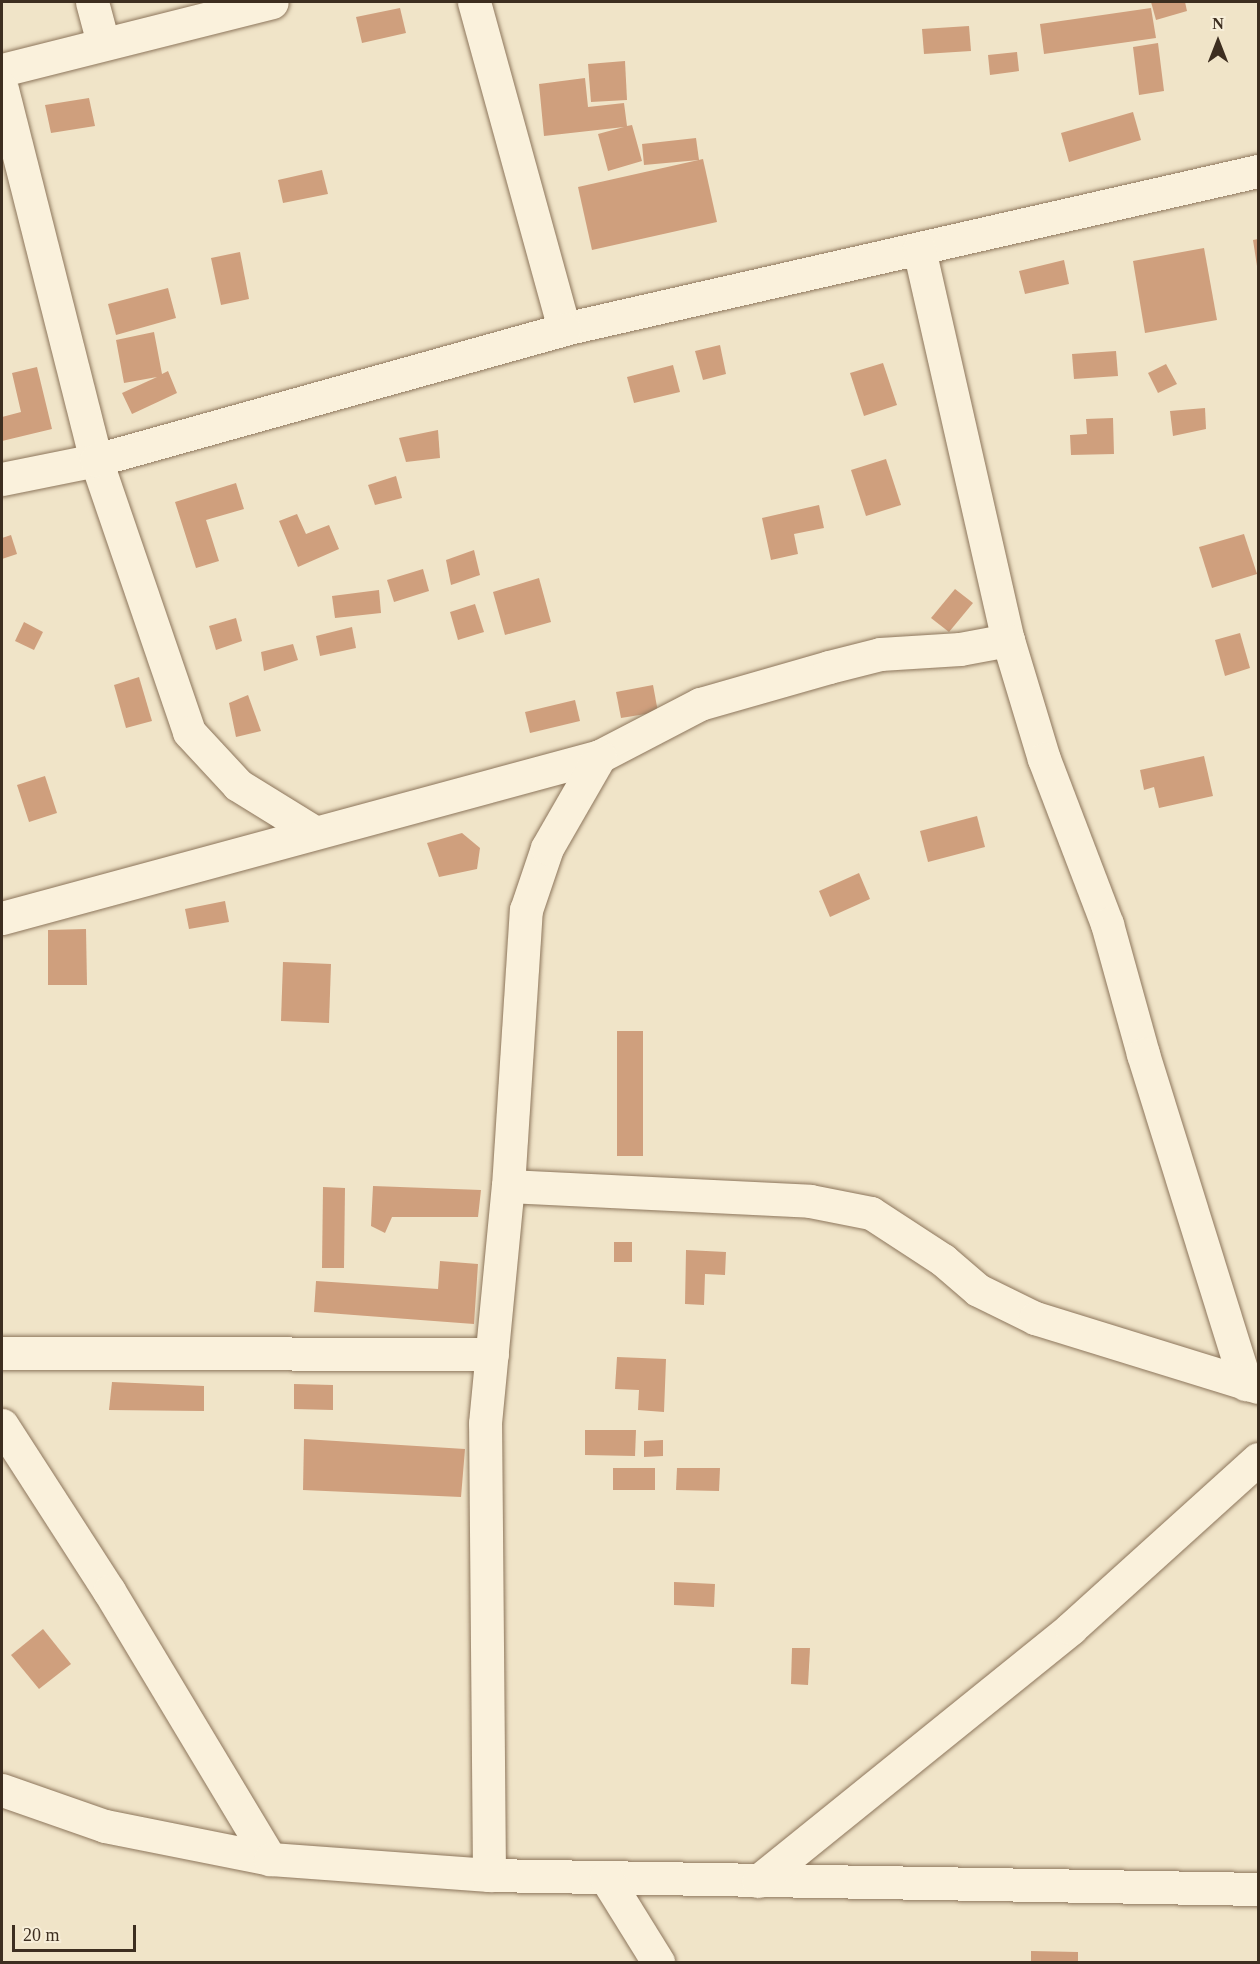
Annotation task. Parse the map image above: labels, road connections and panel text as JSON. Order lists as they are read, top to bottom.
{
  "scale_bar": "20 m",
  "north": "top"
}
